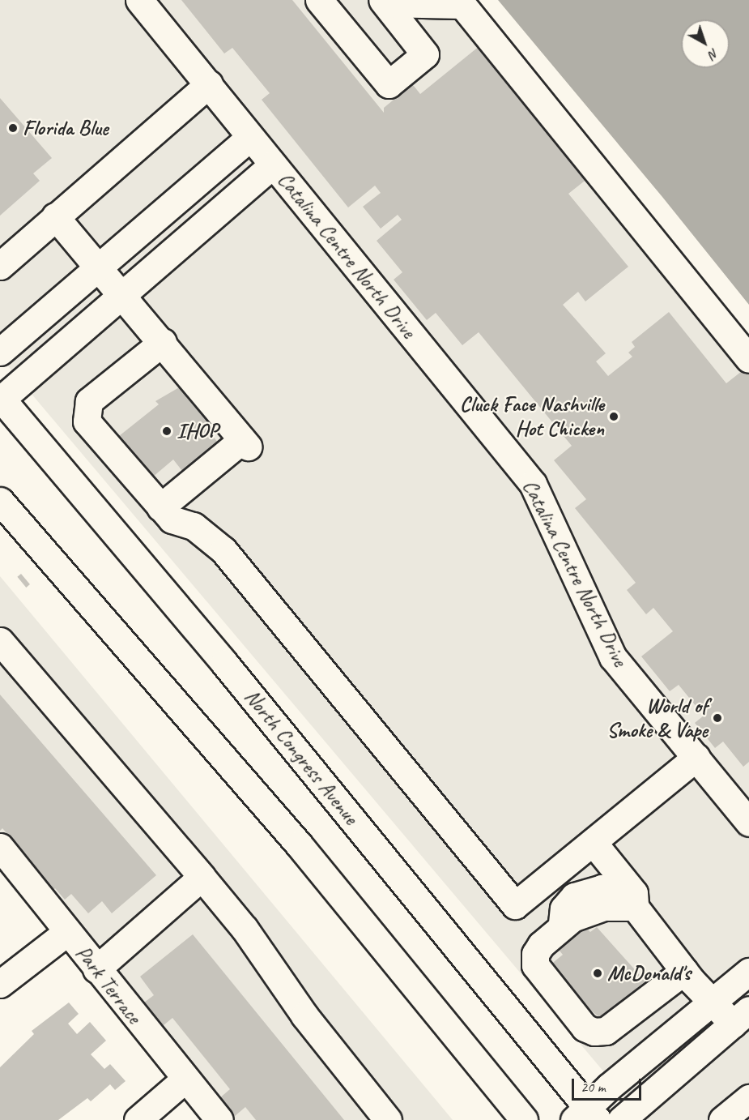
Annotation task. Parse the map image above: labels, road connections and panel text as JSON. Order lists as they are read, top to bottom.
{
  "streets": {
    "main road": ["Catalina Centre North Drive", "North Congress Avenue", "Park Terrace"]
  },
  "crossings": [
    ["Catalina Centre North Drive", "North Congress Avenue"]
  ],
  "places": [
    "Florida Blue",
    "Cluck Face Nashville Hot Chicken",
    "IHOP",
    "World of Smoke & Vape",
    "McDonald's"
  ],
  "scale_bar": "20 m",
  "north": "bottom right"
}
